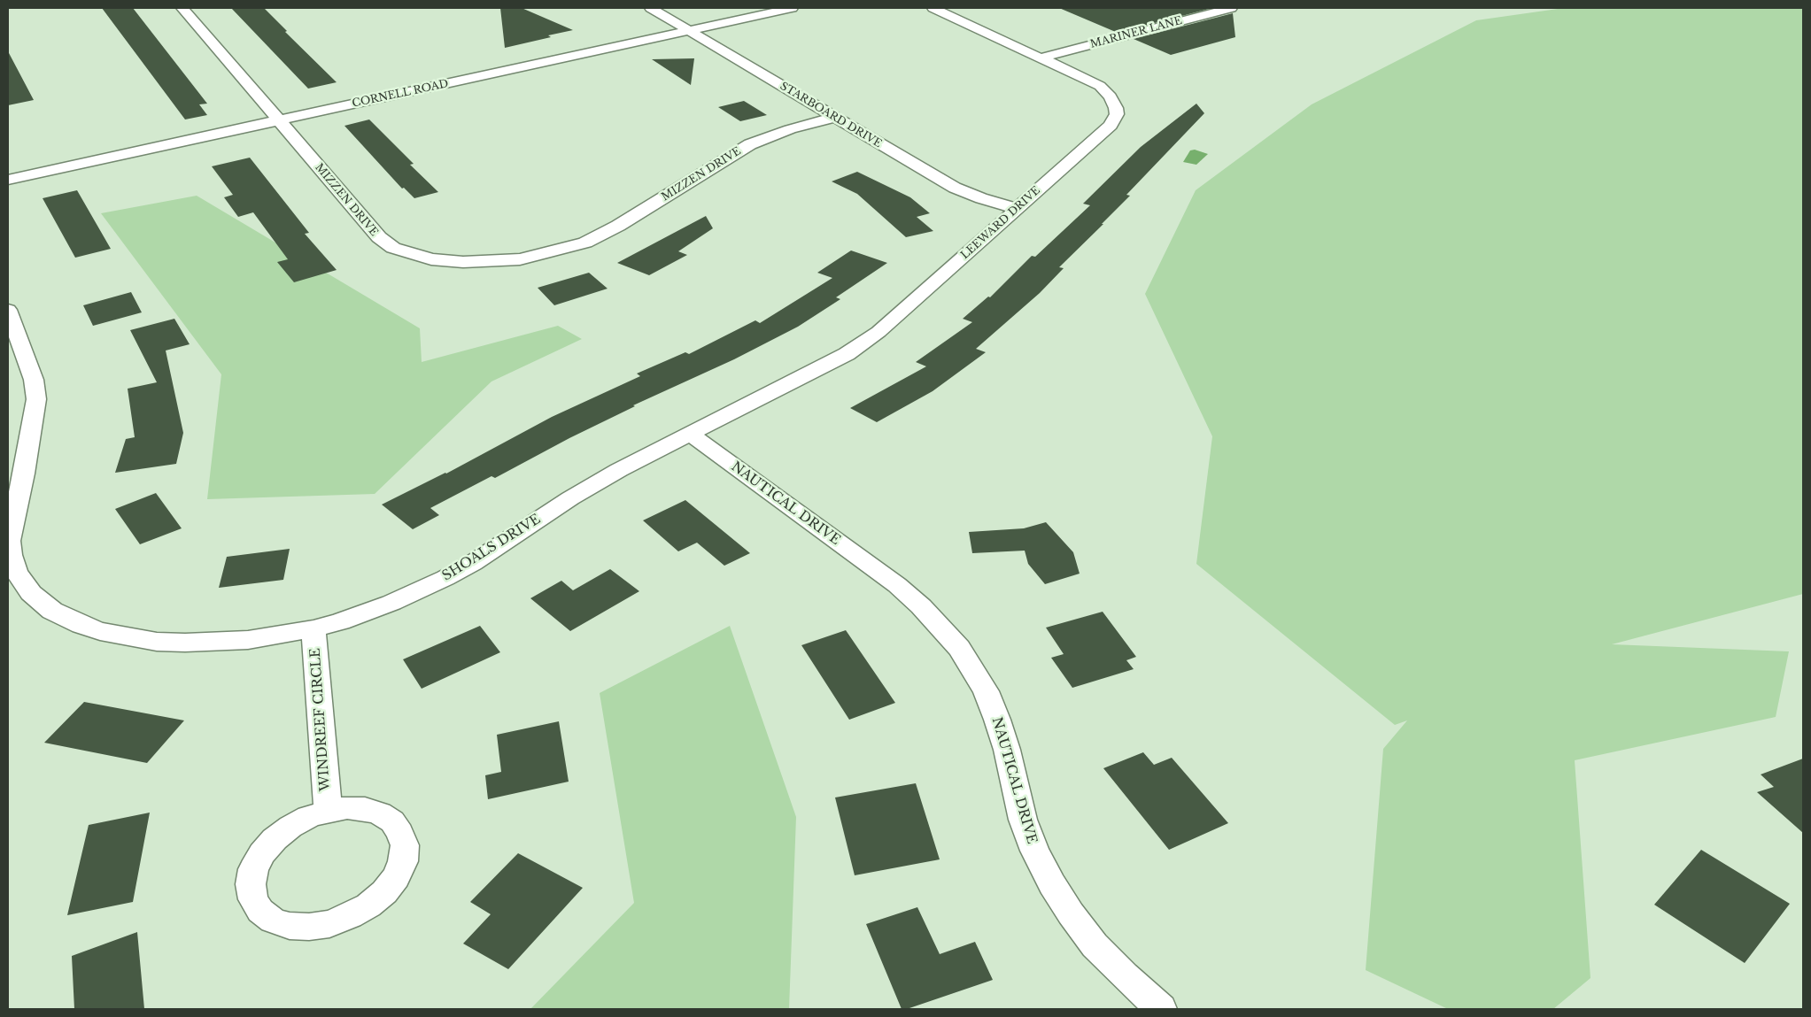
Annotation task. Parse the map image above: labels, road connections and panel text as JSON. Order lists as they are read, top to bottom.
{
  "streets": {
    "street": [
      "MARINER LANE",
      "CORNELL ROAD",
      "STARBOARD DRIVE",
      "MIZZEN DRIVE",
      "LEEWARD DRIVE",
      "NAUTICAL DRIVE",
      "SHOALS DRIVE",
      "WINDREEF CIRCLE"
    ]
  },
  "crossings": [
    ["MARINER LANE", "LEEWARD DRIVE"],
    ["CORNELL ROAD", "STARBOARD DRIVE"],
    ["CORNELL ROAD", "MIZZEN DRIVE"],
    ["STARBOARD DRIVE", "MIZZEN DRIVE"],
    ["STARBOARD DRIVE", "LEEWARD DRIVE"],
    ["LEEWARD DRIVE", "NAUTICAL DRIVE"],
    ["LEEWARD DRIVE", "SHOALS DRIVE"],
    ["NAUTICAL DRIVE", "SHOALS DRIVE"],
    ["SHOALS DRIVE", "WINDREEF CIRCLE"]
  ]
}
